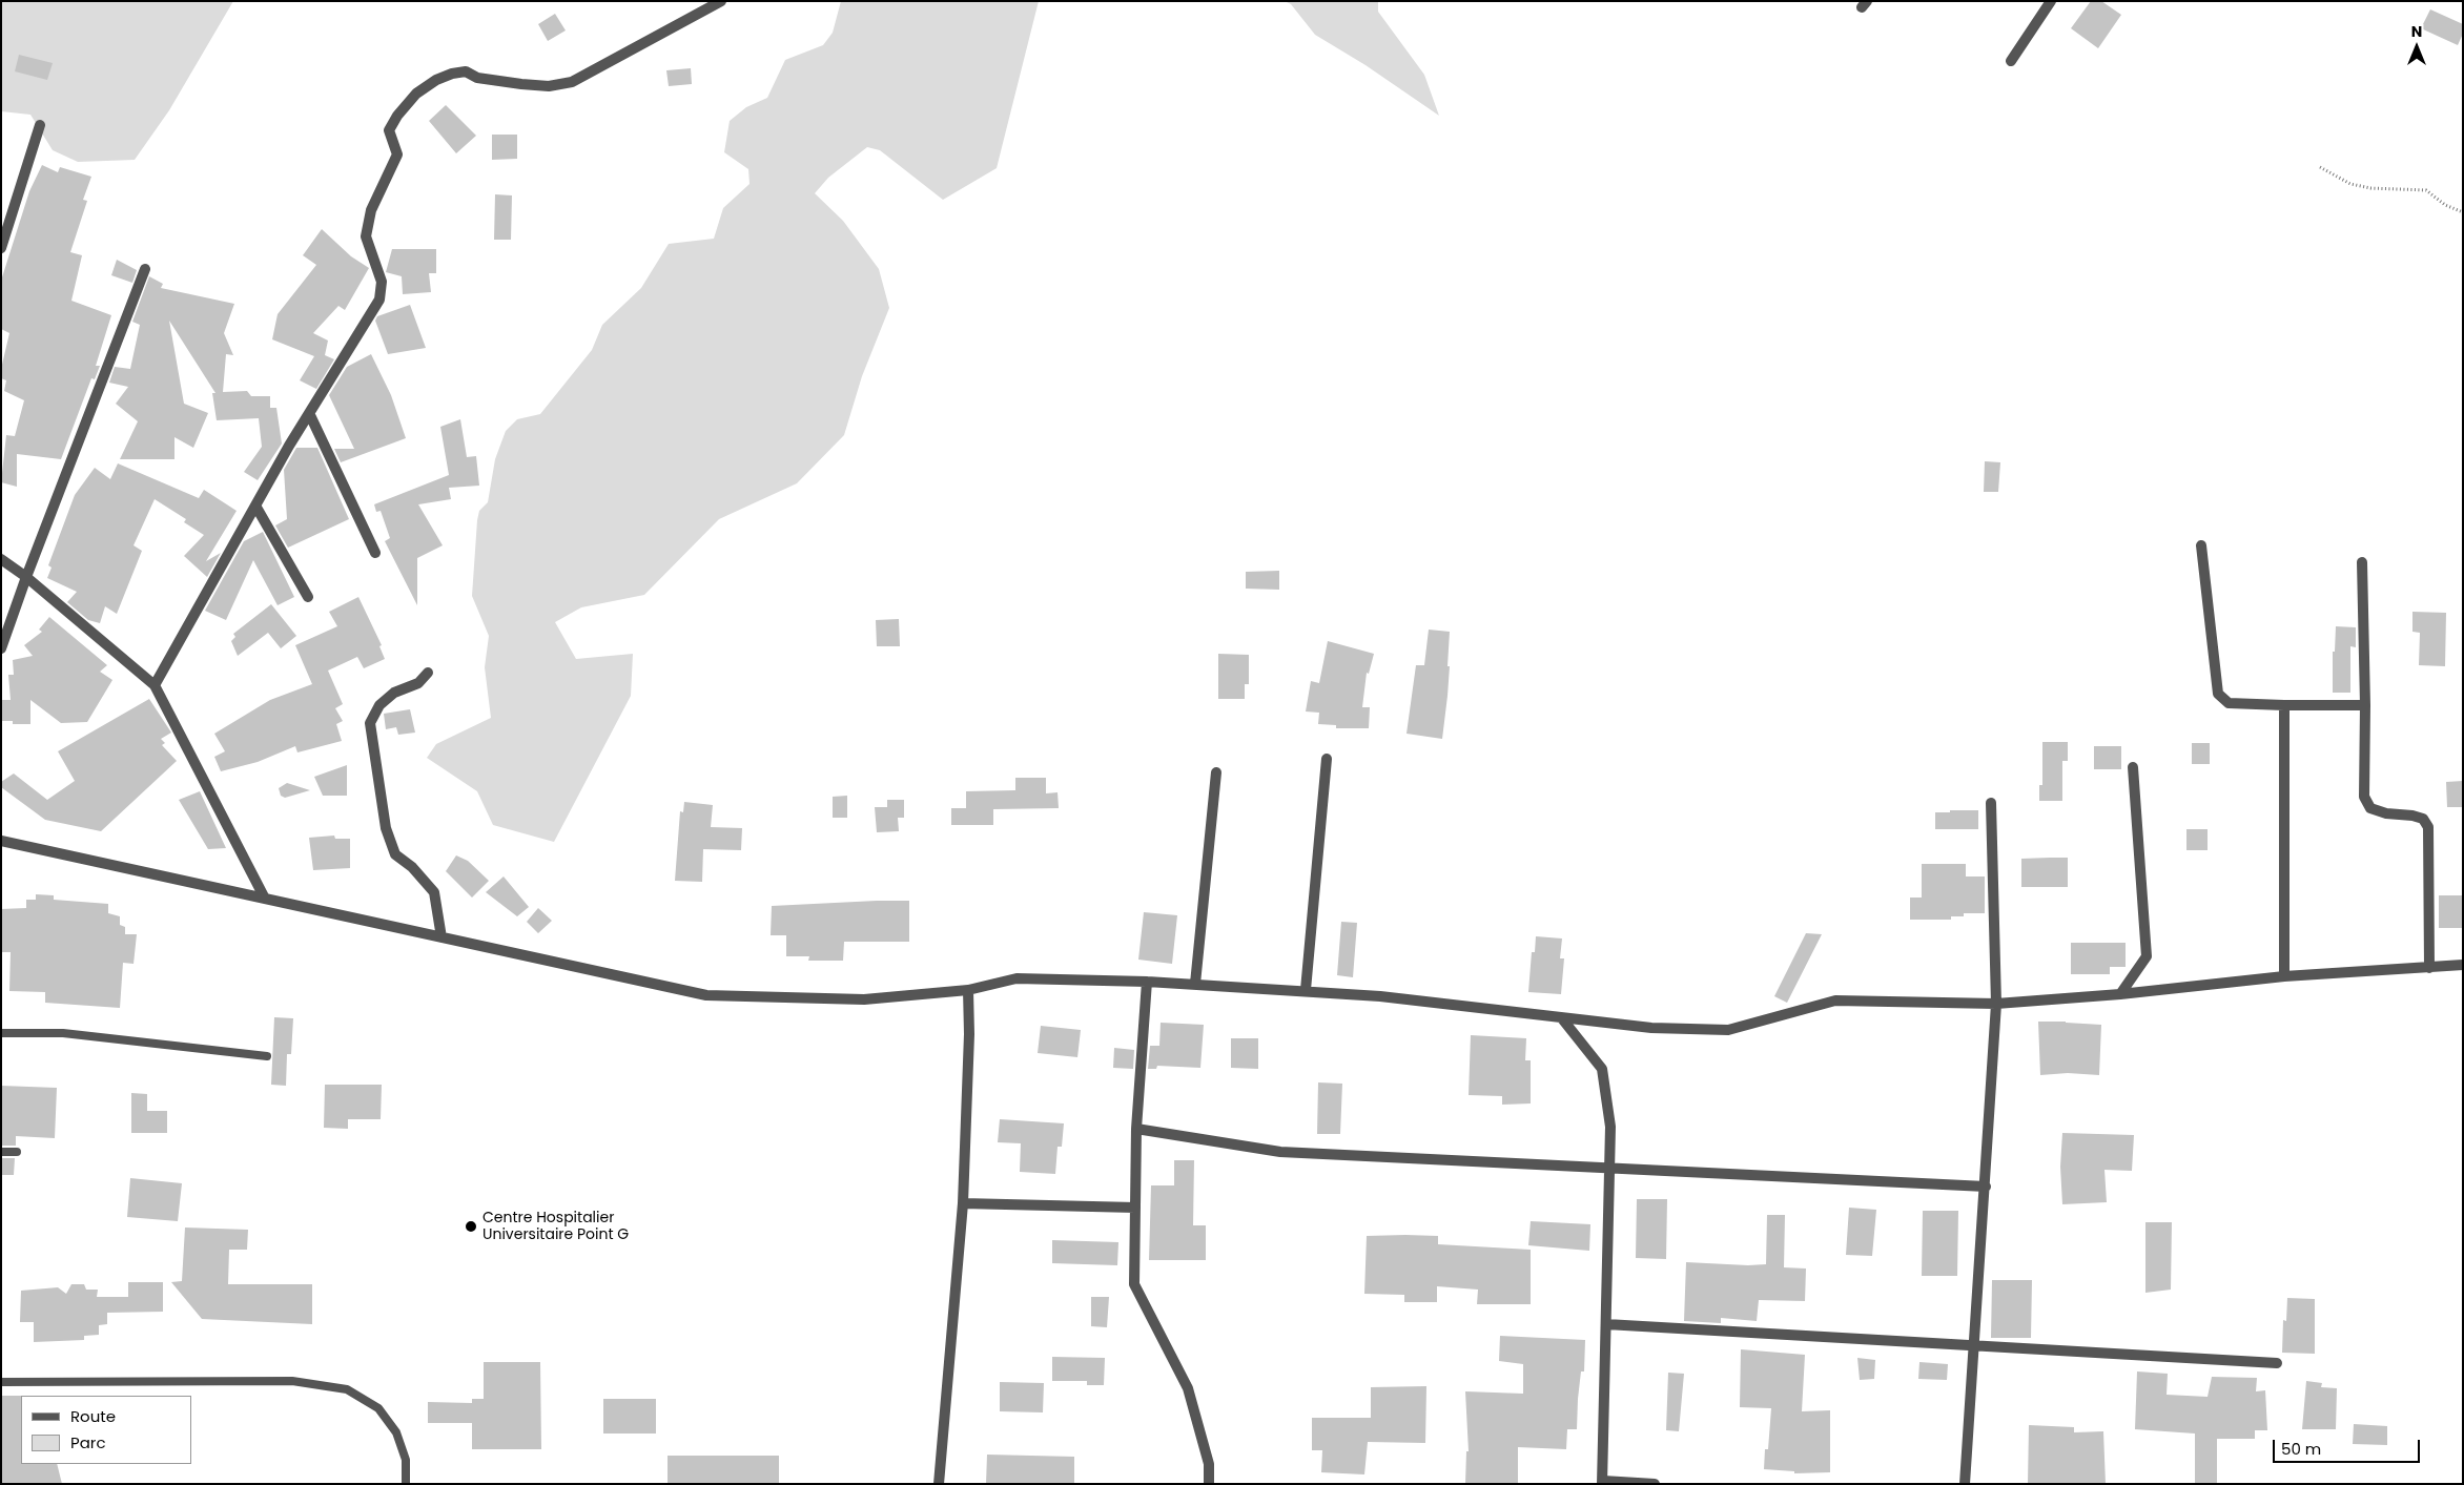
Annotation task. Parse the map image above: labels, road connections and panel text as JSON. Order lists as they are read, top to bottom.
{
  "places": ["Centre Hospitalier Universitaire Point G"],
  "legend": ["Route", "Parc"],
  "scale_bar": "50 m",
  "north": "top"
}
